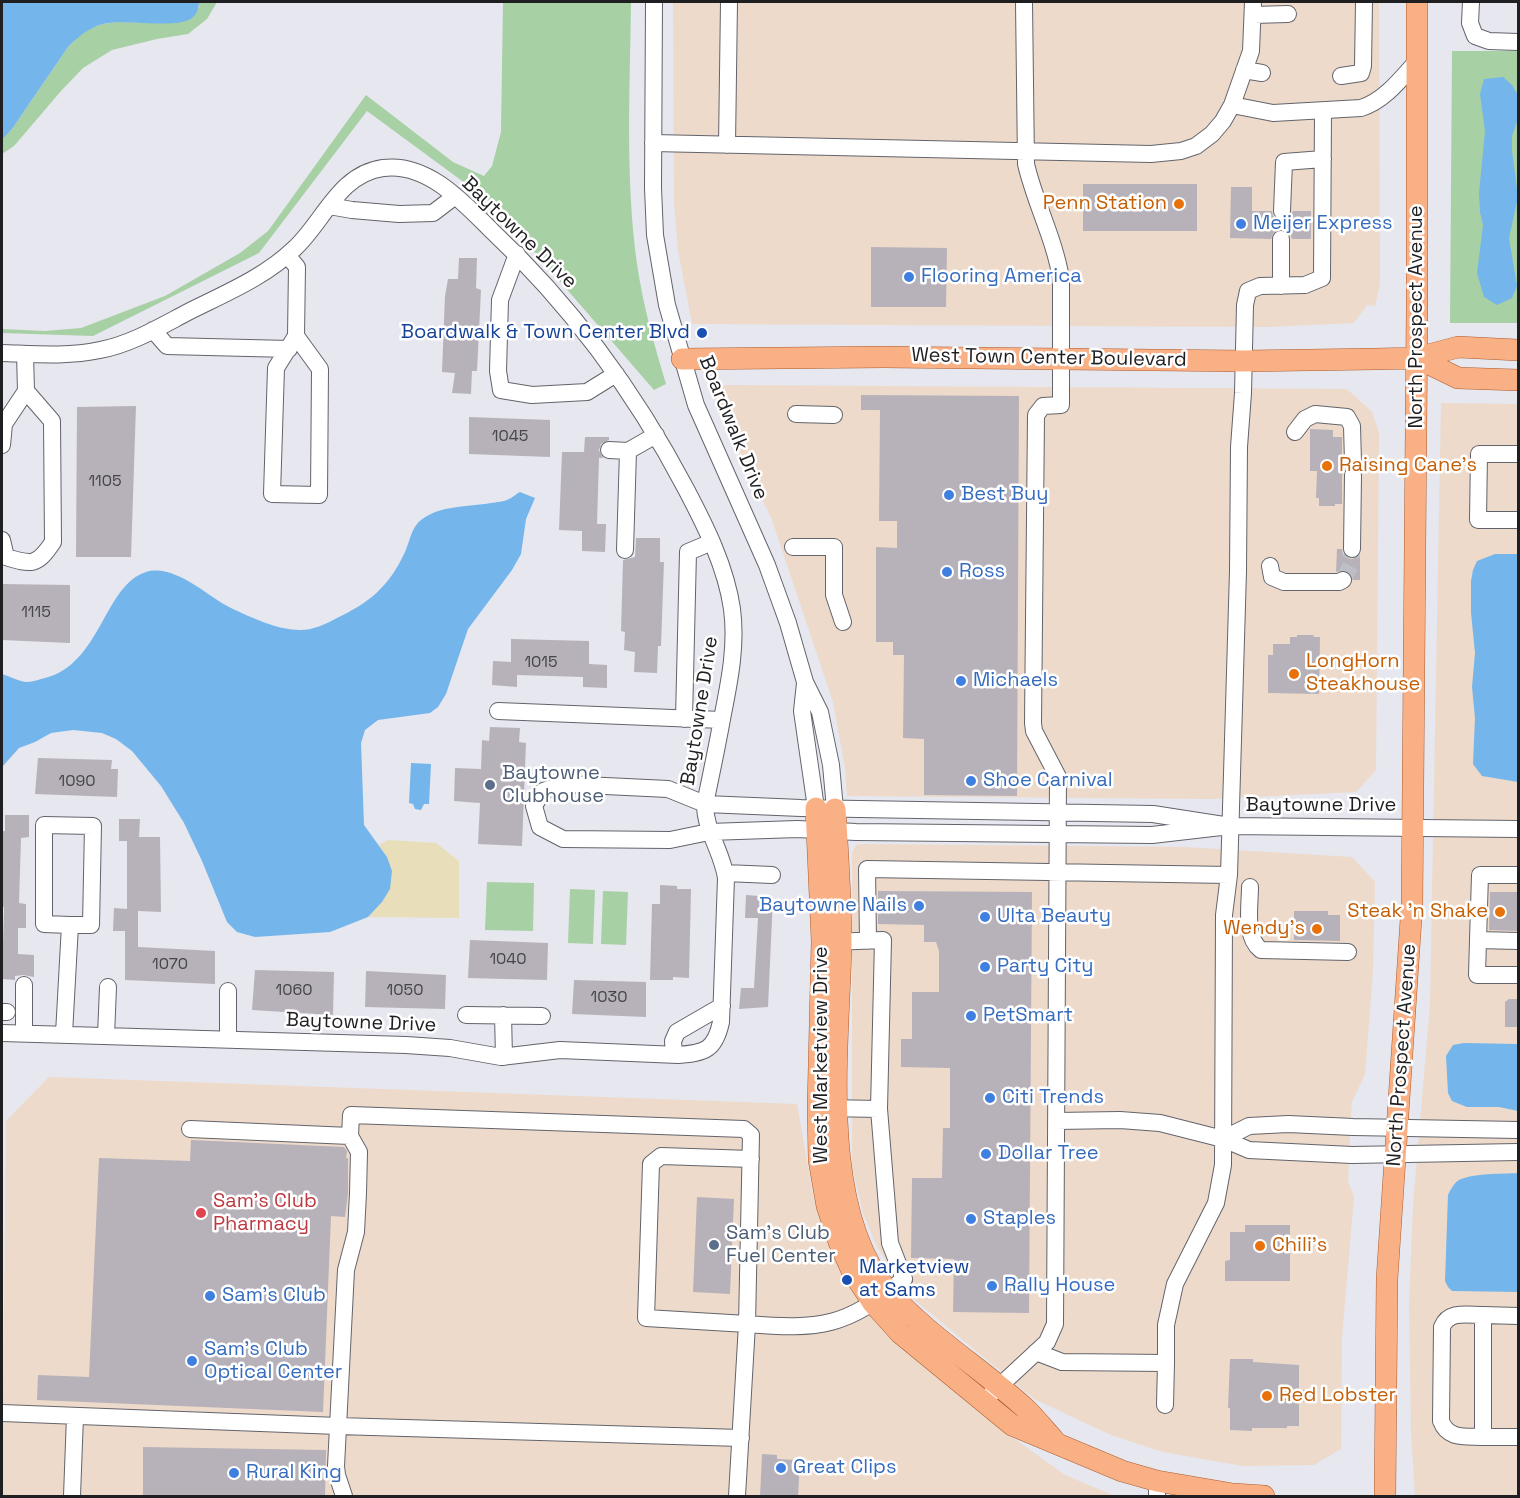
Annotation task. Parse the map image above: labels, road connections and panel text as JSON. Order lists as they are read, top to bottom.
{
  "streets": {
    "main road": ["North Prospect Avenue", "West Town Center Boulevard", "West Marketview Drive"],
    "street": ["Baytowne Drive", "Boardwalk Drive"]
  },
  "crossings": [
    ["Baytowne Drive", "North Prospect Avenue"],
    ["Baytowne Drive", "Boardwalk Drive"],
    ["Baytowne Drive", "West Marketview Drive"],
    ["North Prospect Avenue", "West Town Center Boulevard"],
    ["West Town Center Boulevard", "Boardwalk Drive"],
    ["Boardwalk Drive", "West Marketview Drive"]
  ],
  "places": [
    "Penn Station",
    "Meijer Express",
    "Flooring America",
    "Boardwalk & Town Center Blvd",
    "Raising Cane's",
    "Best Buy",
    "Ross",
    "LongHorn Steakhouse",
    "Michaels",
    "Shoe Carnival",
    "Baytowne Clubhouse",
    "Baytowne Nails",
    "Steak 'n Shake",
    "Ulta Beauty",
    "Wendy's",
    "Party City",
    "PetSmart",
    "Citi Trends",
    "Dollar Tree",
    "Sam's Club Pharmacy",
    "Staples",
    "Sam's Club Fuel Center",
    "Chili's",
    "Marketview at Sams",
    "Rally House",
    "Sam's Club",
    "Sam's Club Optical Center",
    "Red Lobster",
    "Great Clips",
    "Rural King"
  ],
  "house_numbers": [
    "1045",
    "1105",
    "1115",
    "1015",
    "1090",
    "1040",
    "1070",
    "1060",
    "1050",
    "1030"
  ]
}
